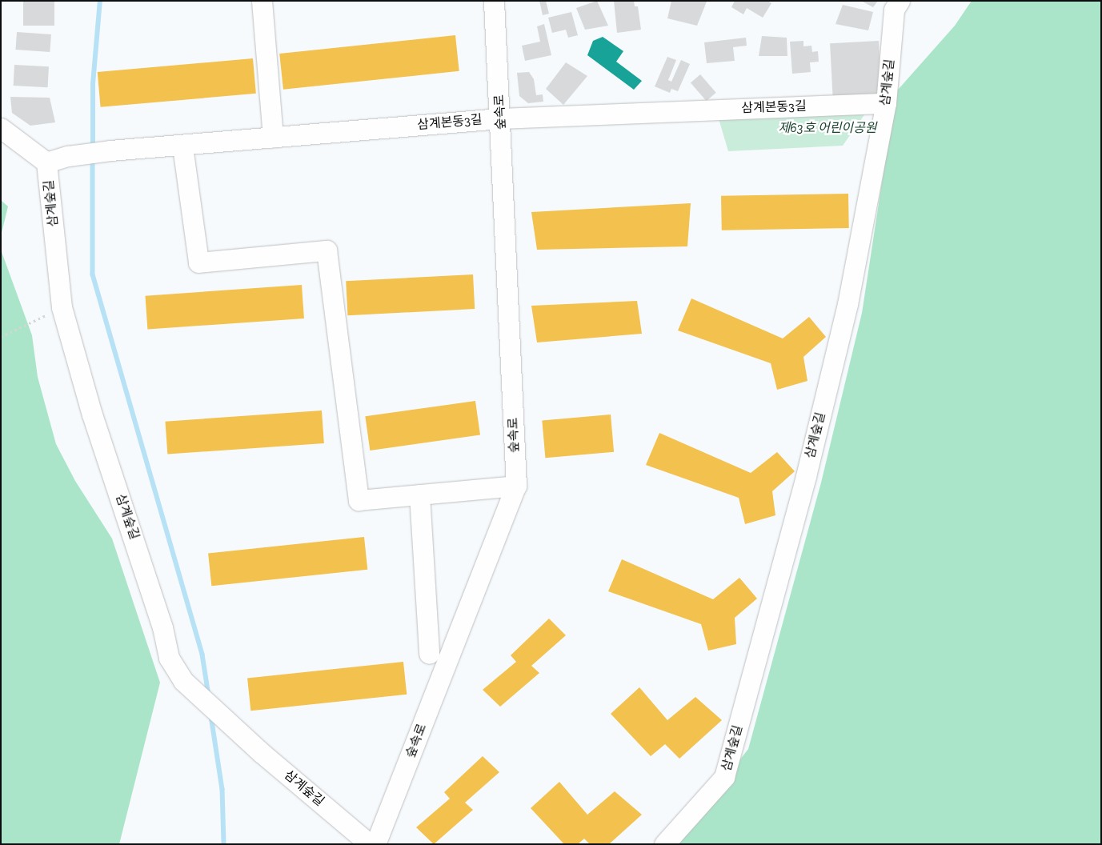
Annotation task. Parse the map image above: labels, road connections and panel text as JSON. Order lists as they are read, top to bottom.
{
  "streets": {
    "street": ["삼계숲길", "삼계본동3길", "숲속로"]
  },
  "crossings": [
    ["삼계숲길", "삼계본동3길"],
    ["삼계본동3길", "숲속로"]
  ],
  "parks": ["제63호 어린이공원"]
}
